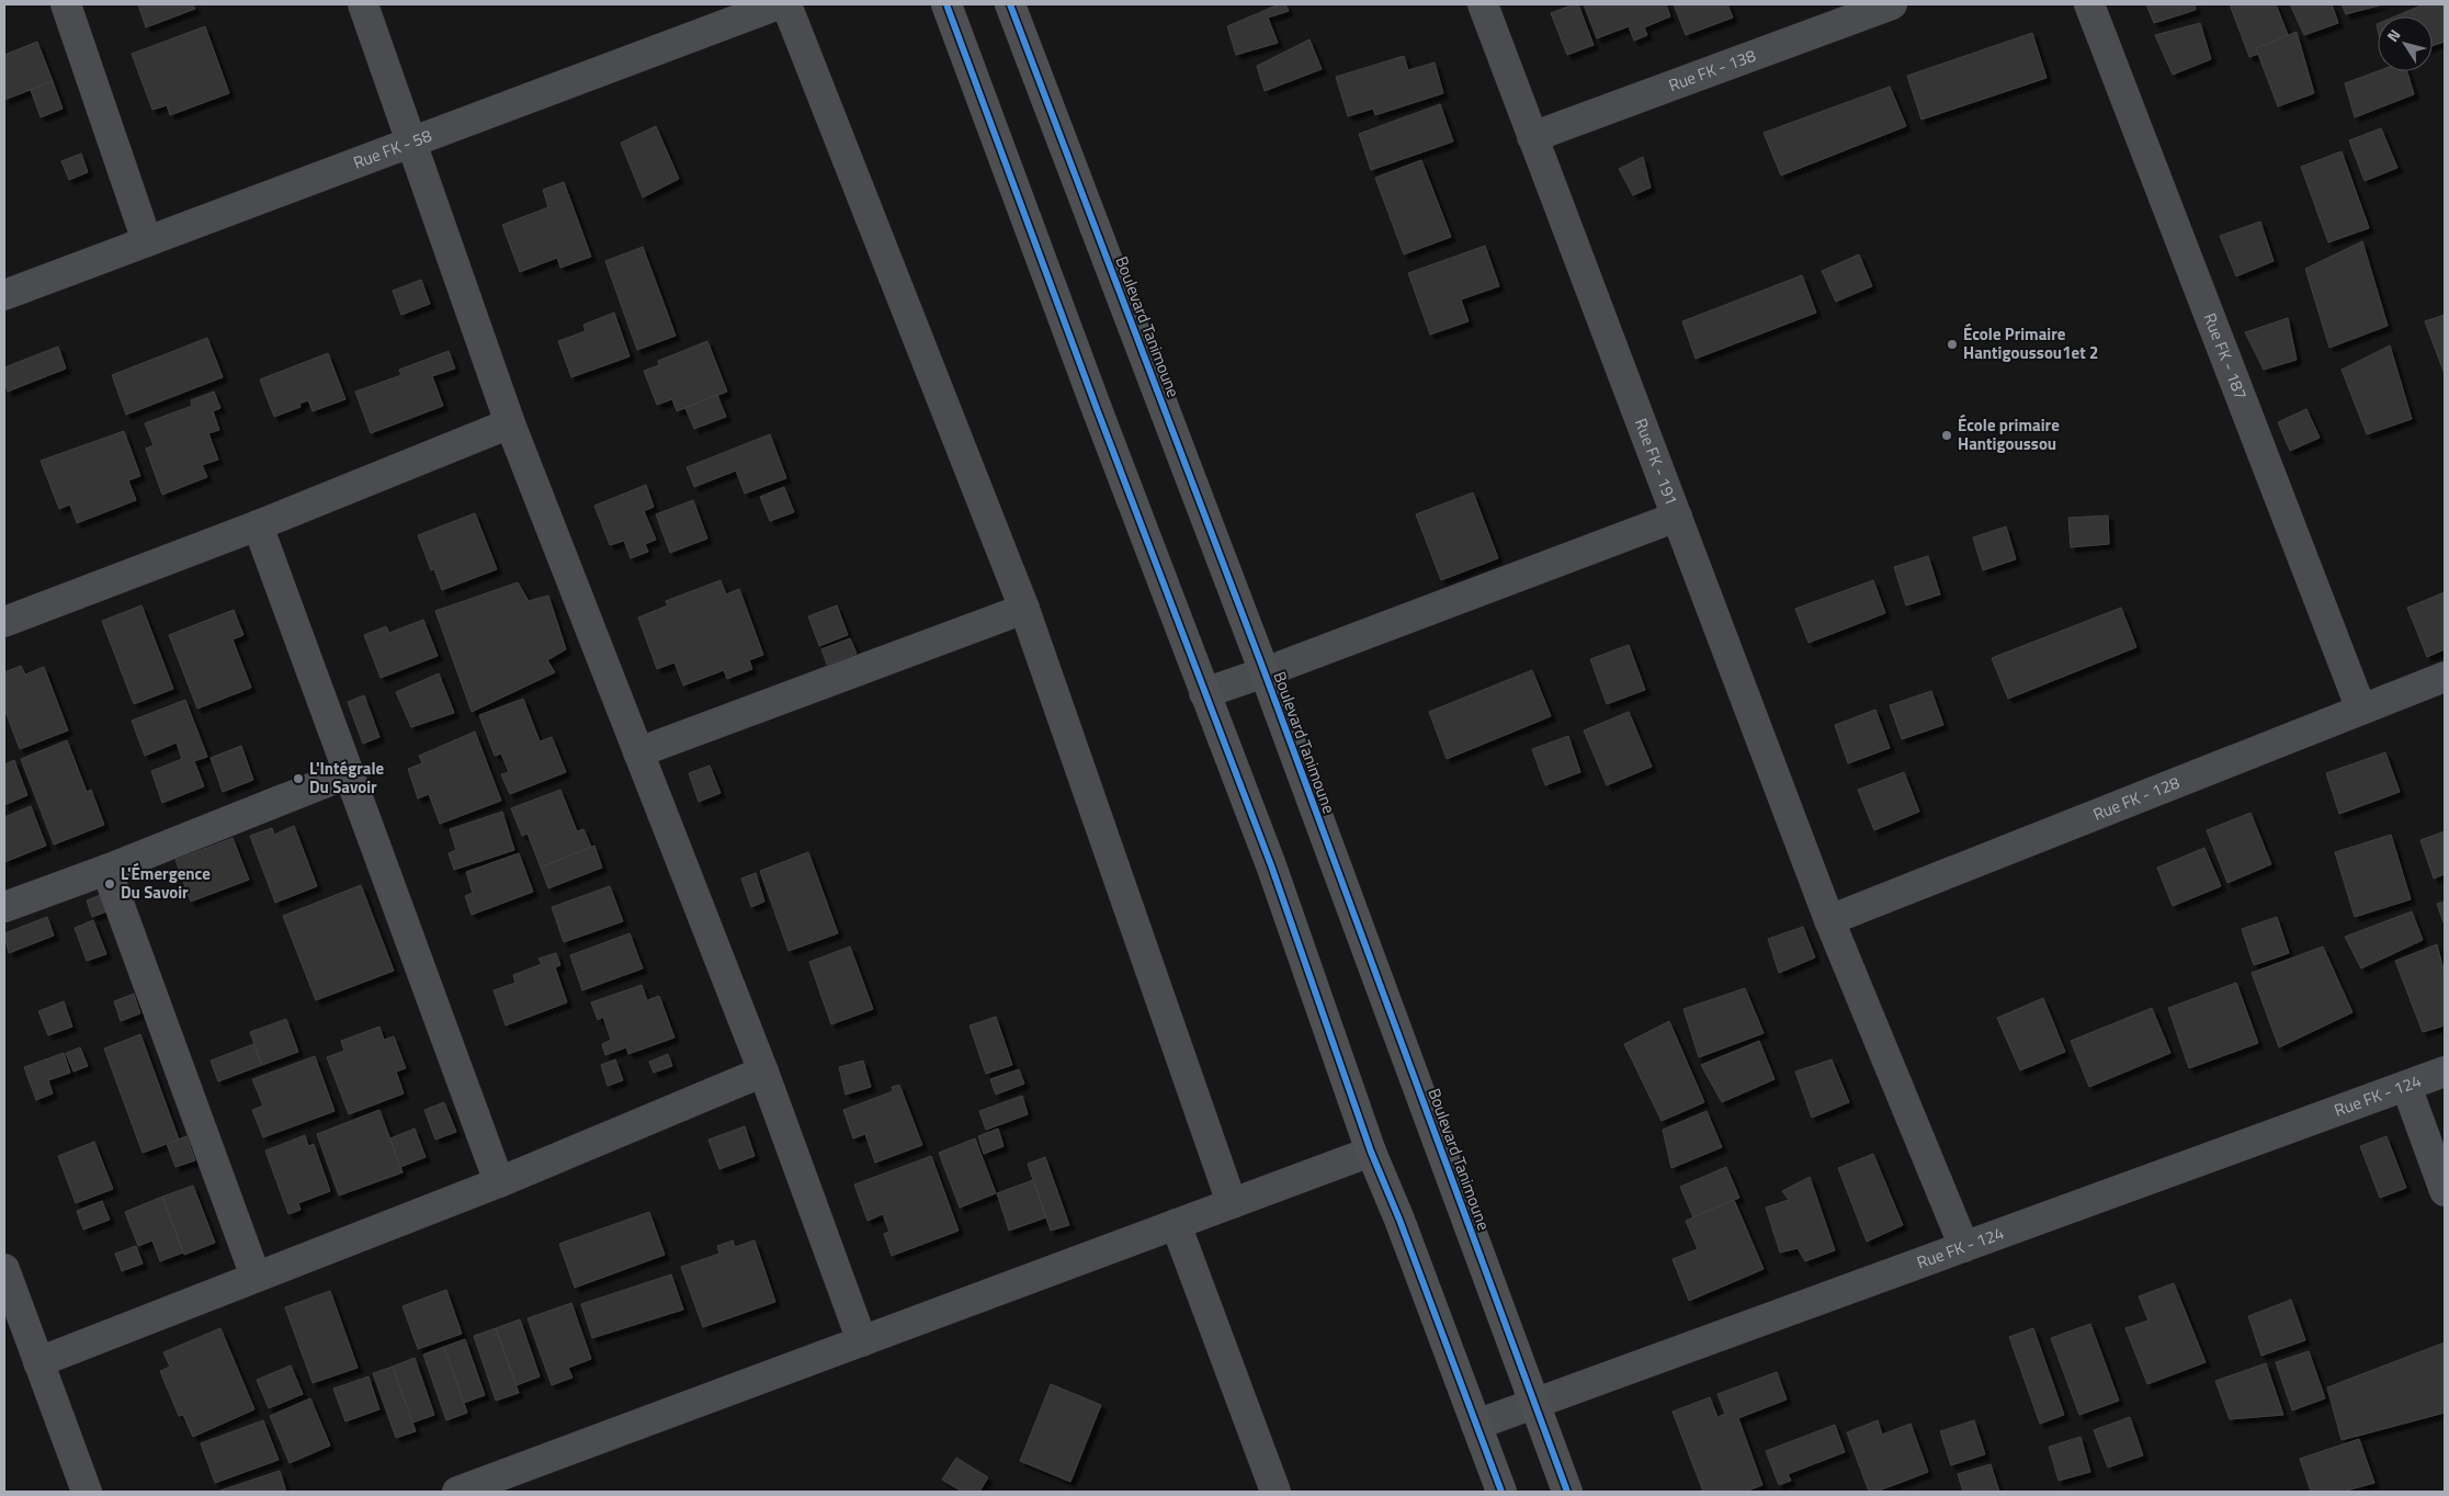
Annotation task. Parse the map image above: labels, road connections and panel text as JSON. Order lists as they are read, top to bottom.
{
  "streets": {
    "main road": ["Boulevard Tanimoune"],
    "street": [
      "Rue FK - 138",
      "Rue FK - 58",
      "Rue FK - 187",
      "Rue FK - 191",
      "Rue FK - 128",
      "Rue FK - 124"
    ]
  },
  "crossings": [
    ["Rue FK - 138", "Rue FK - 191"],
    ["Boulevard Tanimoune", "Rue FK - 124"],
    ["Rue FK - 187", "Rue FK - 128"],
    ["Rue FK - 191", "Rue FK - 128"],
    ["Rue FK - 191", "Rue FK - 124"]
  ],
  "places": [
    "École Primaire Hantigoussou1et 2",
    "École primaire Hantigoussou",
    "L'Intégrale Du Savoir",
    "L'Émergence Du Savoir"
  ],
  "north": "top left"
}
